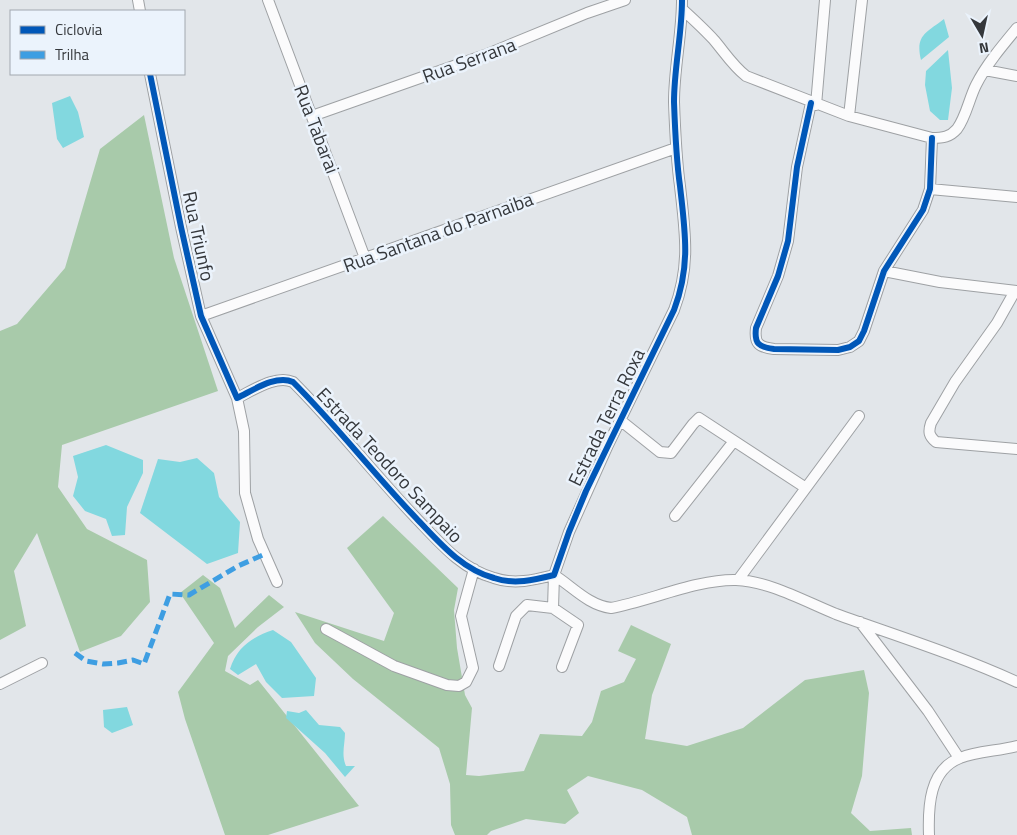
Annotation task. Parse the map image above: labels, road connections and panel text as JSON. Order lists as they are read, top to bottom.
{
  "streets": {
    "street": [
      "Rua Serrana",
      "Rua Tabarai",
      "Rua Santana do Parnaiba",
      "Rua Triunfo",
      "Estrada Terra Roxa",
      "Estrada Teodoro Sampaio"
    ]
  },
  "crossings": [
    ["Rua Serrana", "Rua Tabarai"],
    ["Rua Tabarai", "Rua Santana do Parnaiba"],
    ["Rua Santana do Parnaiba", "Rua Triunfo"],
    ["Rua Santana do Parnaiba", "Estrada Terra Roxa"],
    ["Rua Triunfo", "Estrada Teodoro Sampaio"],
    ["Estrada Terra Roxa", "Estrada Teodoro Sampaio"]
  ],
  "legend": ["Ciclovia", "Trilha"],
  "north": "bottom"
}
